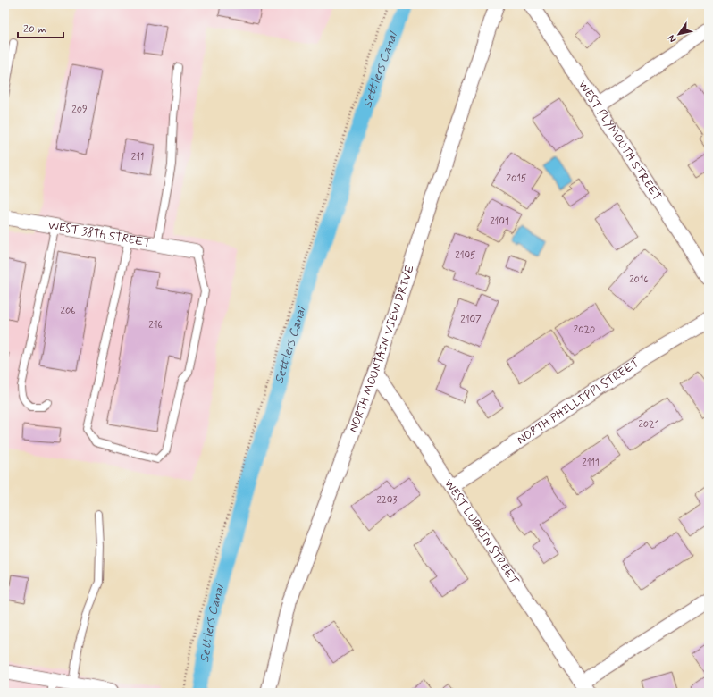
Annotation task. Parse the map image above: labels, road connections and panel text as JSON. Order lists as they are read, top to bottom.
{
  "streets": {
    "street": [
      "WEST PLYMOUTH STREET",
      "WEST 38TH STREET",
      "NORTH MOUNTAIN VIEW DRIVE",
      "NORTH PHILLIPPI STREET",
      "WEST LUBKIN STREET"
    ]
  },
  "crossings": [
    ["NORTH MOUNTAIN VIEW DRIVE", "WEST LUBKIN STREET"],
    ["NORTH PHILLIPPI STREET", "WEST LUBKIN STREET"]
  ],
  "water": ["Settlers Canal"],
  "house_numbers": [
    "209",
    "211",
    "2015",
    "2101",
    "2105",
    "2016",
    "206",
    "2107",
    "216",
    "2020",
    "2021",
    "2111",
    "2203"
  ],
  "scale_bar": "20 m",
  "north": "bottom left"
}
